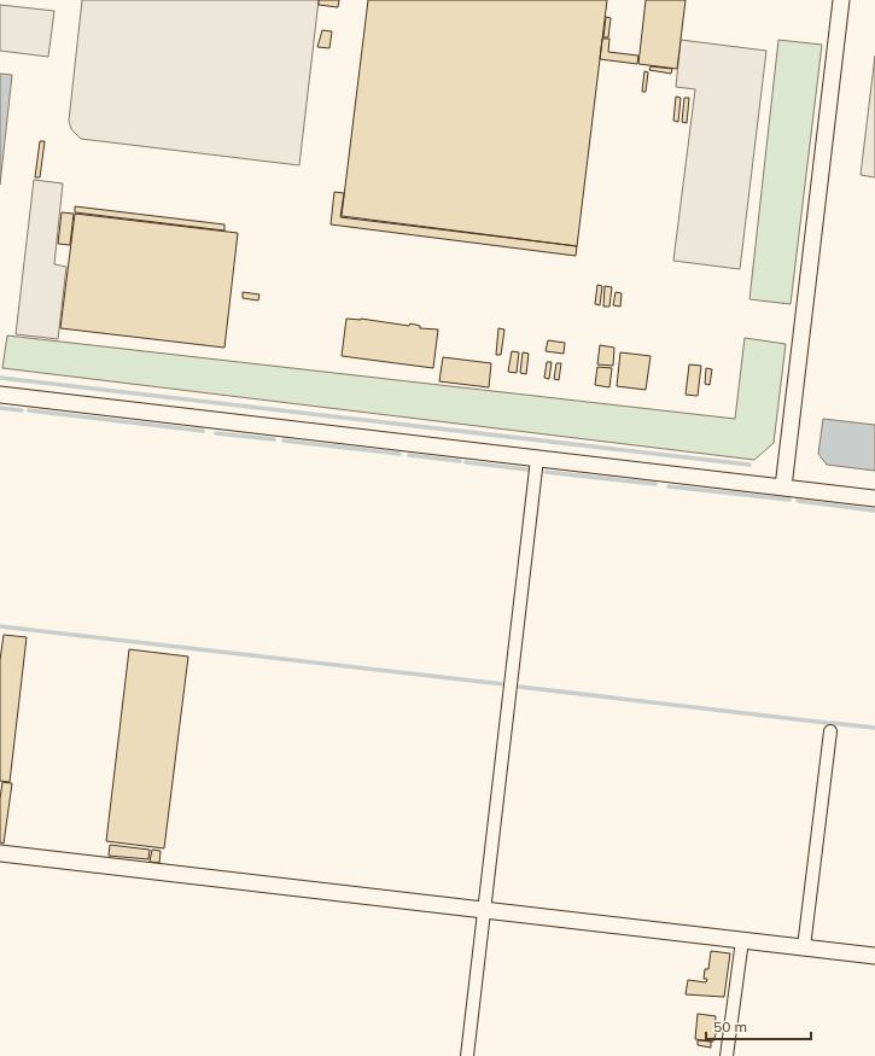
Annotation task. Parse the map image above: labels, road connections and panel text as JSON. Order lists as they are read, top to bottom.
{
  "scale_bar": "50 m"
}
